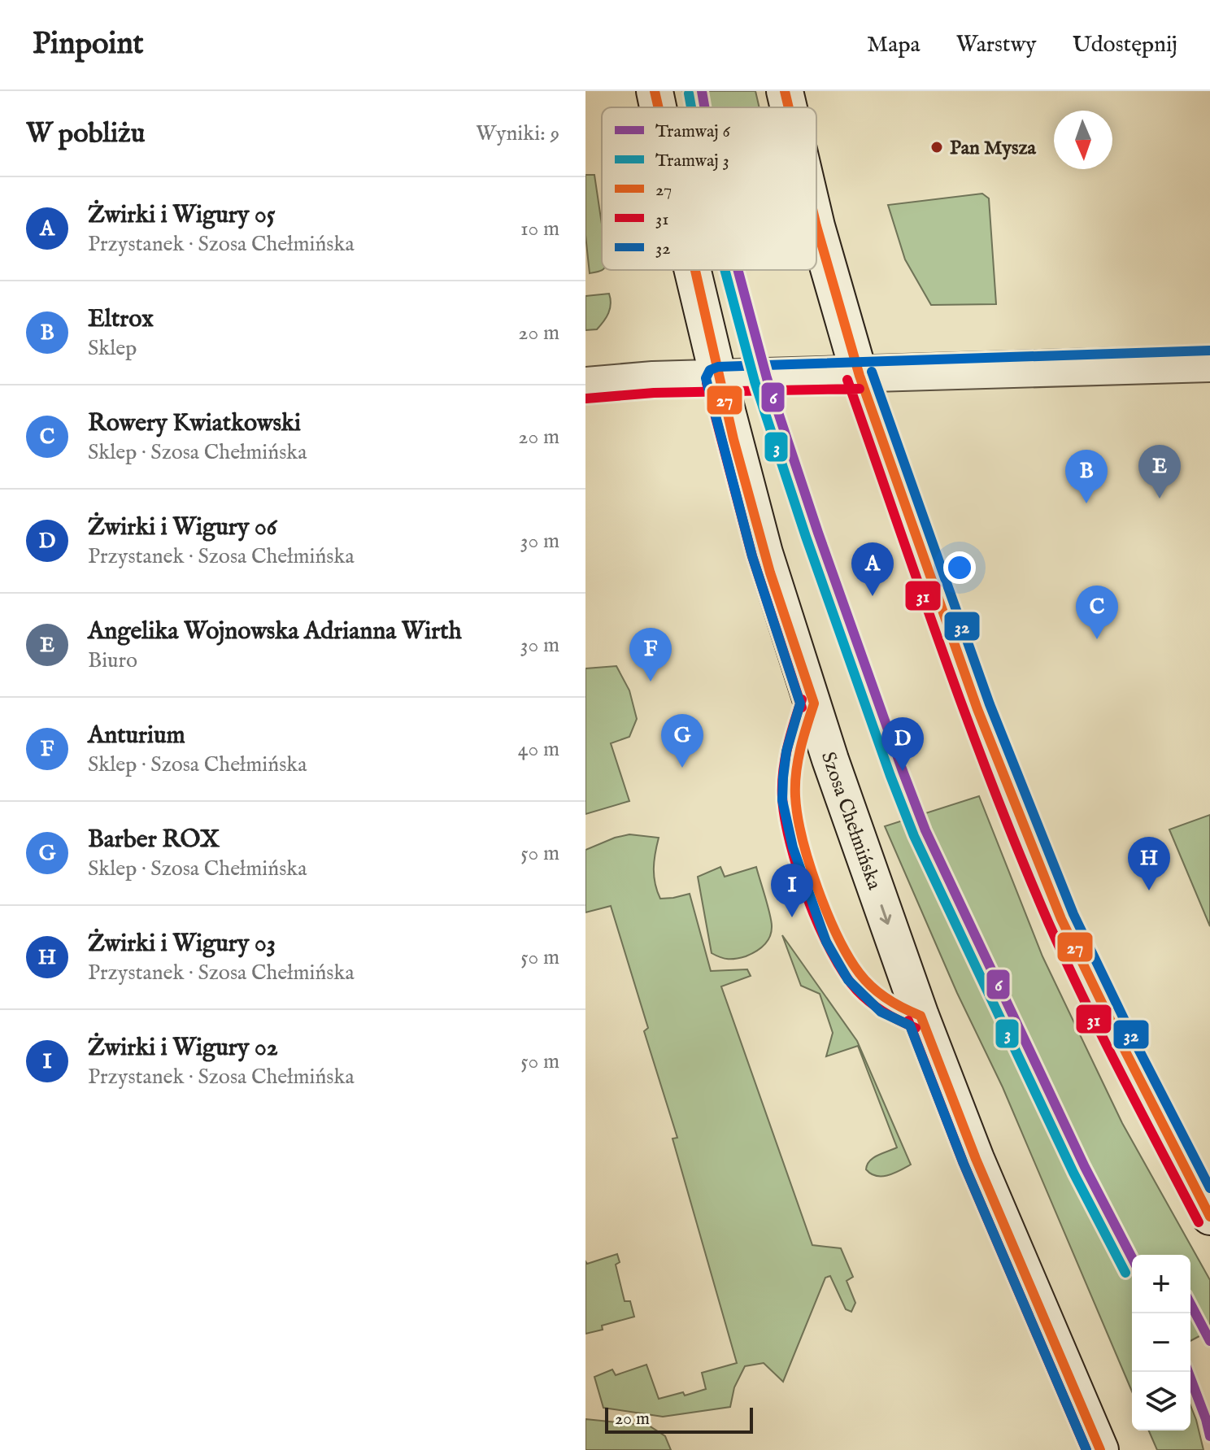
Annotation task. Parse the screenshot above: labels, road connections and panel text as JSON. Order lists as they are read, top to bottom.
{
  "streets": {
    "main road": ["Szosa Chełmińska"]
  },
  "places": ["Pan Mysza"],
  "lines": [
    "tram line 6",
    "transit line 27",
    "tram line 3",
    "transit line 32",
    "transit line 31"
  ],
  "legend": [
    "Tramwaj 6",
    "Tramwaj 3",
    "27",
    "31",
    "32"
  ],
  "scale_bar": "20 m",
  "north": "bottom",
  "page": {
    "header": "Pinpoint",
    "nav": ["Mapa", "Warstwy", "Udostępnij"],
    "heading": ["W pobliżu", "Wyniki: 9"],
    "list": [
      {
        "mark": "A",
        "name": "Żwirki i Wigury 05",
        "note": "Przystanek · Szosa Chełmińska",
        "value": "10 m"
      },
      {
        "mark": "B",
        "name": "Eltrox",
        "note": "Sklep",
        "value": "20 m"
      },
      {
        "mark": "C",
        "name": "Rowery Kwiatkowski",
        "note": "Sklep · Szosa Chełmińska",
        "value": "20 m"
      },
      {
        "mark": "D",
        "name": "Żwirki i Wigury 06",
        "note": "Przystanek · Szosa Chełmińska",
        "value": "30 m"
      },
      {
        "mark": "E",
        "name": "Angelika Wojnowska Adrianna Wirth",
        "note": "Biuro",
        "value": "30 m"
      },
      {
        "mark": "F",
        "name": "Anturium",
        "note": "Sklep · Szosa Chełmińska",
        "value": "40 m"
      },
      {
        "mark": "G",
        "name": "Barber ROX",
        "note": "Sklep · Szosa Chełmińska",
        "value": "50 m"
      },
      {
        "mark": "H",
        "name": "Żwirki i Wigury 03",
        "note": "Przystanek · Szosa Chełmińska",
        "value": "50 m"
      },
      {
        "mark": "I",
        "name": "Żwirki i Wigury 02",
        "note": "Przystanek · Szosa Chełmińska",
        "value": "50 m"
      }
    ],
    "pins": [
      "E",
      "B",
      "A",
      "C",
      "F",
      "G",
      "D",
      "H",
      "I"
    ],
    "map_buttons": ["+", "−"],
    "scale": "20 m"
  }
}
